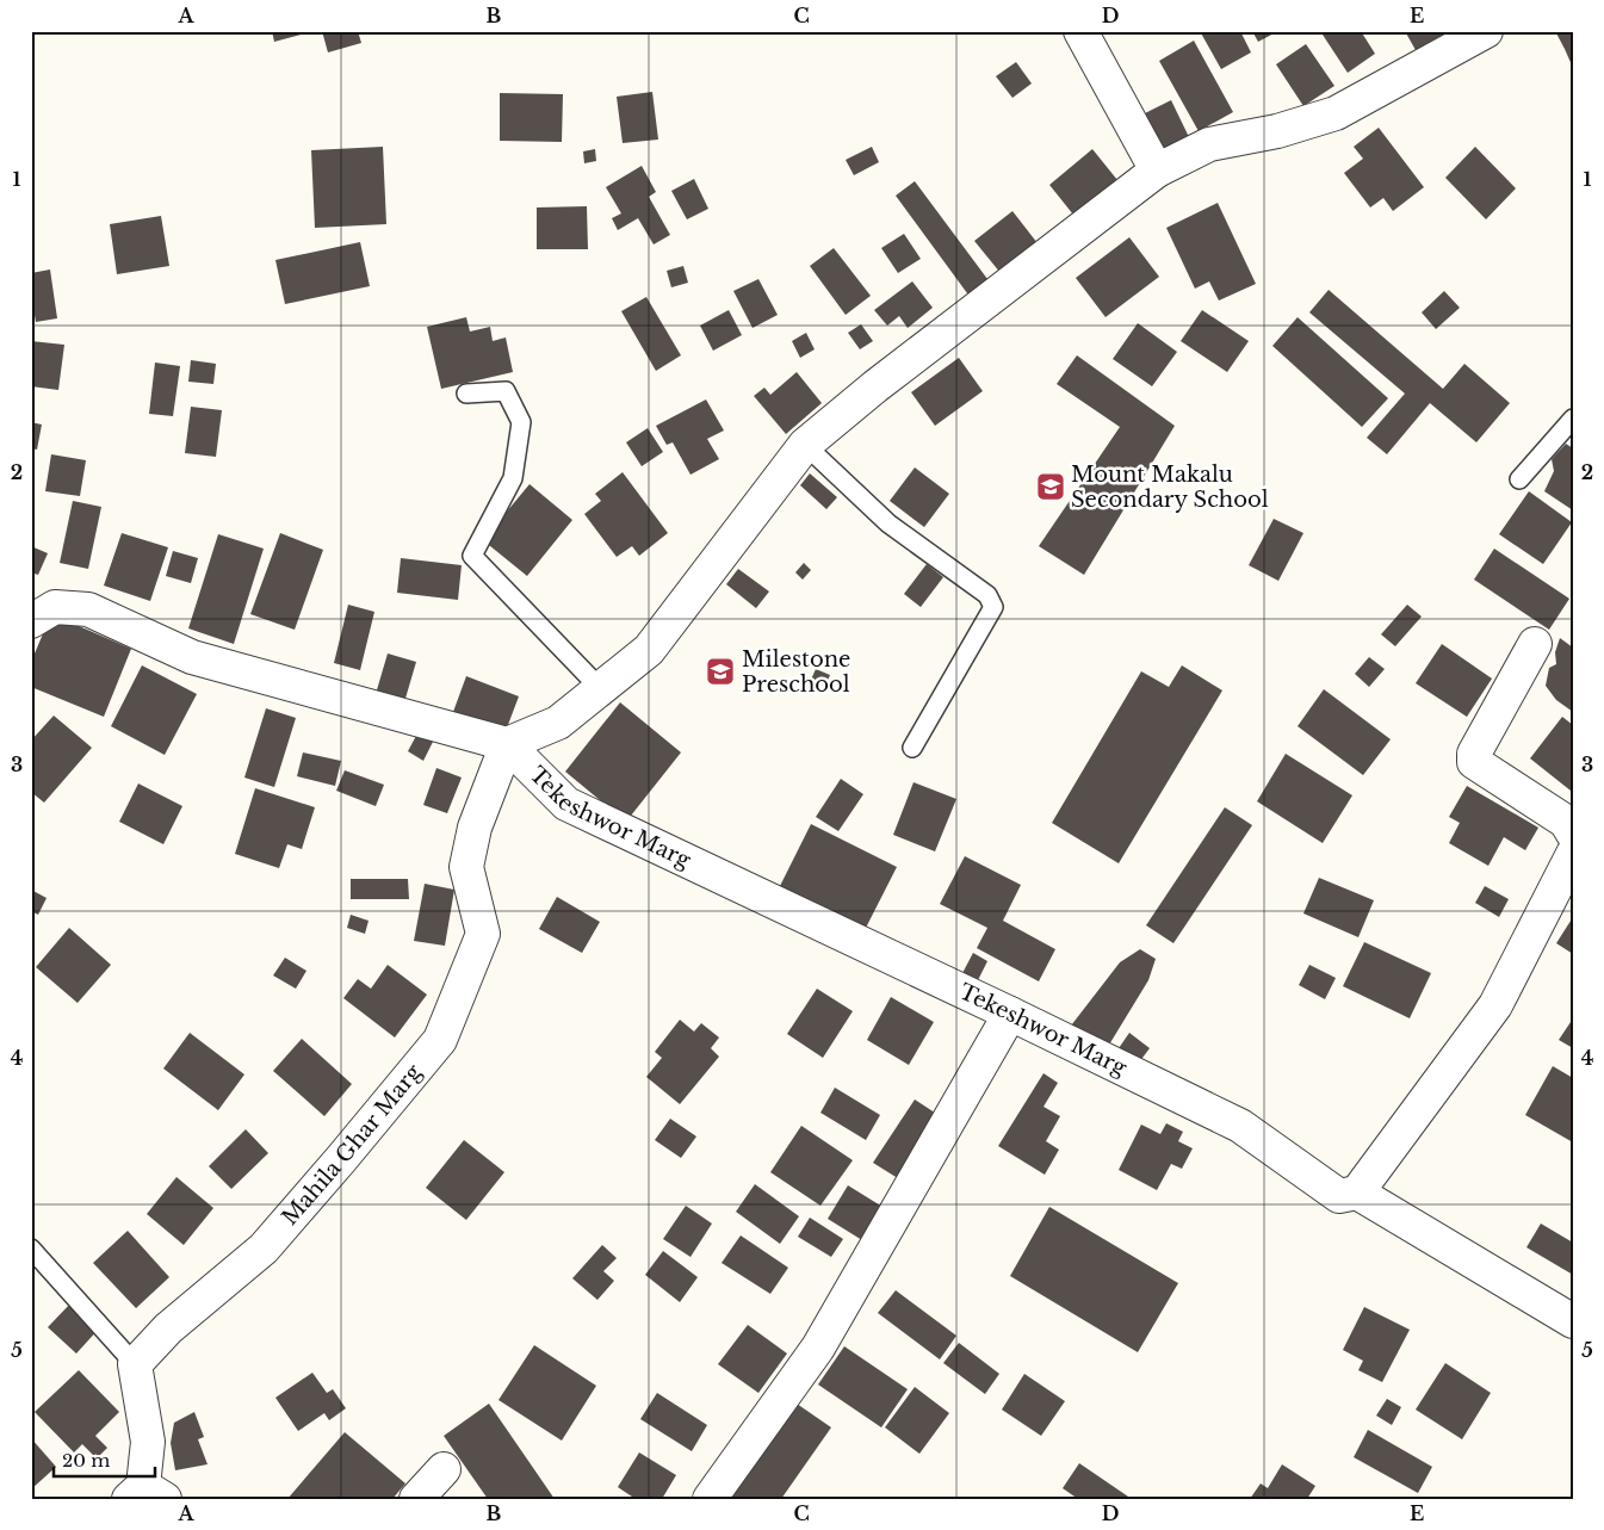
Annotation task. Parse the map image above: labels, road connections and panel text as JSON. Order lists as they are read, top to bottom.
{
  "streets": {
    "street": ["Tekeshwor Marg", "Mahila Ghar Marg"]
  },
  "crossings": [
    ["Tekeshwor Marg", "Mahila Ghar Marg"]
  ],
  "places": {
    "school or university": ["Mount Makalu Secondary School", "Milestone Preschool"]
  },
  "scale_bar": "20 m",
  "grid": {
    "columns": [
      "A",
      "B",
      "C",
      "D",
      "E"
    ],
    "rows": [
      "1",
      "2",
      "3",
      "4",
      "5"
    ]
  }
}
